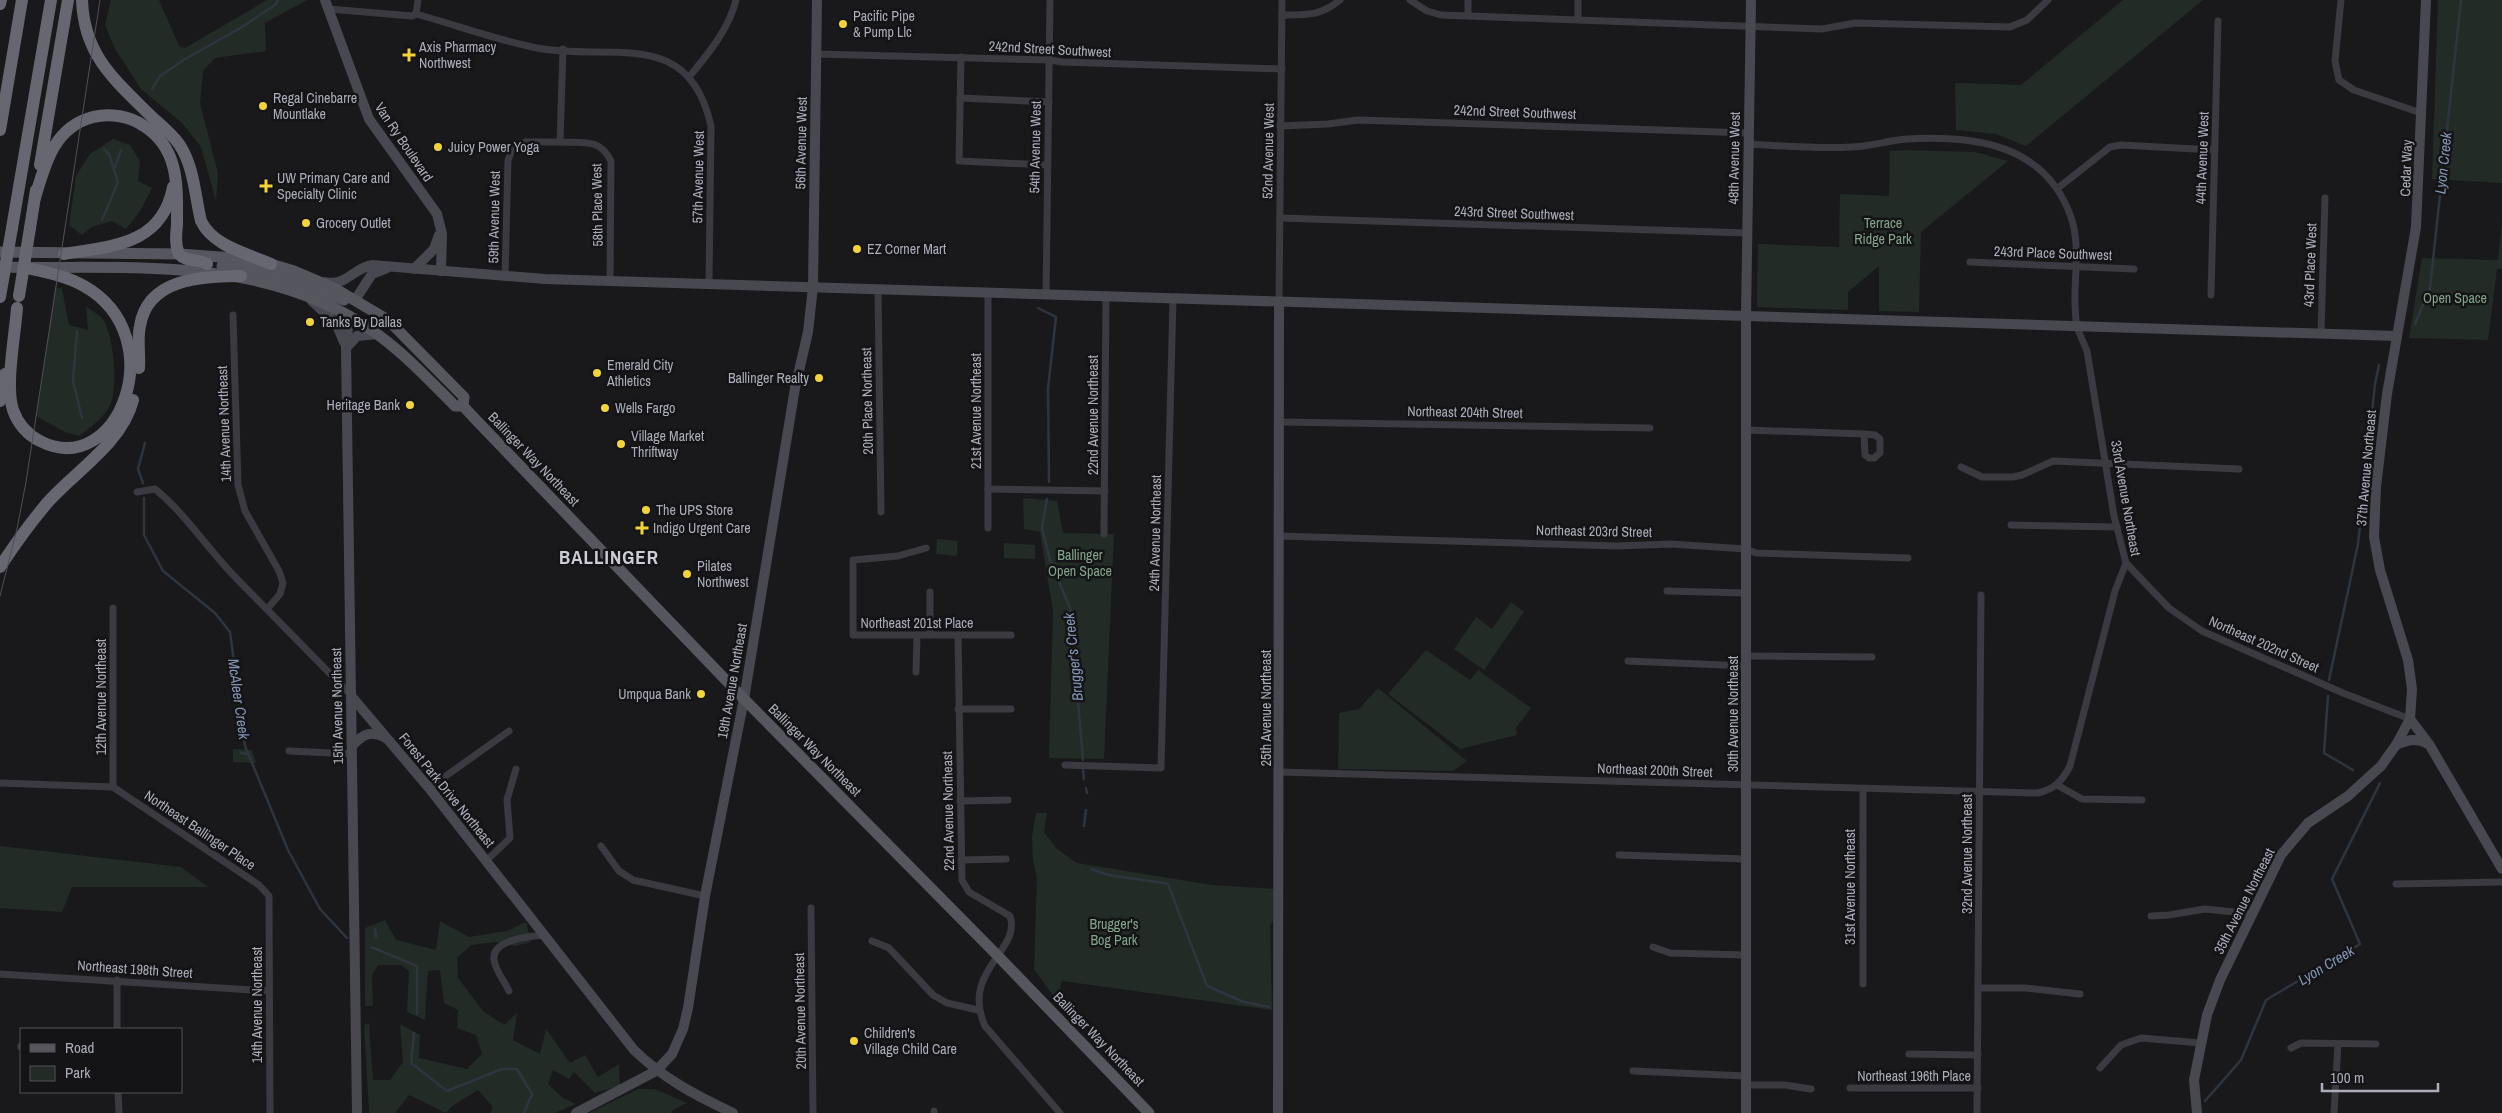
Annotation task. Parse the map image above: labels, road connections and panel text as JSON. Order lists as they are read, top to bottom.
{
  "streets": {
    "main road": ["Ballinger Way Northeast", "15th Avenue Northeast"],
    "street": [
      "242nd Street Southwest",
      "Van Ry Boulevard",
      "56th Avenue West",
      "54th Avenue West",
      "52nd Avenue West",
      "48th Avenue West",
      "44th Avenue West",
      "Cedar Way",
      "57th Avenue West",
      "58th Place West",
      "243rd Street Southwest",
      "59th Avenue West",
      "243rd Place Southwest",
      "43rd Place West",
      "20th Place Northeast",
      "21st Avenue Northeast",
      "Northeast 204th Street",
      "22nd Avenue Northeast",
      "14th Avenue Northeast",
      "37th Avenue Northeast",
      "33rd Avenue Northeast",
      "Northeast 203rd Street",
      "24th Avenue Northeast",
      "Northeast 201st Place",
      "Northeast 202nd Street",
      "19th Avenue Northeast",
      "12th Avenue Northeast",
      "25th Avenue Northeast",
      "30th Avenue Northeast",
      "Northeast 200th Street",
      "Forest Park Drive Northeast",
      "Northeast Ballinger Place",
      "32nd Avenue Northeast",
      "31st Avenue Northeast",
      "35th Avenue Northeast",
      "Northeast 198th Street",
      "20th Avenue Northeast",
      "Northeast 196th Place"
    ]
  },
  "crossings": [
    ["242nd Street Southwest", "56th Avenue West"],
    ["242nd Street Southwest", "54th Avenue West"],
    ["242nd Street Southwest", "52nd Avenue West"],
    ["242nd Street Southwest", "48th Avenue West"],
    ["56th Avenue West", "19th Avenue Northeast"],
    ["52nd Avenue West", "243rd Street Southwest"],
    ["52nd Avenue West", "25th Avenue Northeast"],
    ["48th Avenue West", "243rd Street Southwest"],
    ["48th Avenue West", "30th Avenue Northeast"],
    ["Cedar Way", "37th Avenue Northeast"],
    ["58th Place West", "59th Avenue West"],
    ["Northeast 204th Street", "25th Avenue Northeast"],
    ["22nd Avenue Northeast", "Ballinger Way Northeast"],
    ["22nd Avenue Northeast", "Northeast 201st Place"],
    ["14th Avenue Northeast", "Forest Park Drive Northeast"],
    ["14th Avenue Northeast", "Northeast Ballinger Place"],
    ["14th Avenue Northeast", "Northeast 198th Street"],
    ["Ballinger Way Northeast", "19th Avenue Northeast"],
    ["Ballinger Way Northeast", "15th Avenue Northeast"],
    ["37th Avenue Northeast", "Northeast 202nd Street"],
    ["37th Avenue Northeast", "35th Avenue Northeast"],
    ["33rd Avenue Northeast", "Northeast 202nd Street"],
    ["33rd Avenue Northeast", "Northeast 200th Street"],
    ["Northeast 203rd Street", "25th Avenue Northeast"],
    ["Northeast 203rd Street", "30th Avenue Northeast"],
    ["Northeast 202nd Street", "35th Avenue Northeast"],
    ["19th Avenue Northeast", "Forest Park Drive Northeast"],
    ["12th Avenue Northeast", "Northeast Ballinger Place"],
    ["15th Avenue Northeast", "Forest Park Drive Northeast"],
    ["25th Avenue Northeast", "Northeast 200th Street"],
    ["30th Avenue Northeast", "Northeast 200th Street"],
    ["Northeast 200th Street", "32nd Avenue Northeast"],
    ["Northeast 200th Street", "31st Avenue Northeast"],
    ["32nd Avenue Northeast", "Northeast 196th Place"]
  ],
  "districts": ["BALLINGER"],
  "water": ["Lyon Creek", "Brugger's Creek", "McAleer Creek"],
  "parks": [
    "Terrace Ridge Park",
    "Open Space",
    "Ballinger Open Space",
    "Brugger's Bog Park"
  ],
  "places": {
    "other": [
      "Pacific Pipe & Pump Llc",
      "Regal Cinebarre Mountlake",
      "Juicy Power Yoga",
      "Grocery Outlet",
      "EZ Corner Mart",
      "Tanks By Dallas",
      "Emerald City Athletics",
      "Ballinger Realty",
      "Heritage Bank",
      "Wells Fargo",
      "Village Market Thriftway",
      "The UPS Store",
      "Pilates Northwest",
      "Umpqua Bank",
      "Children's Village Child Care"
    ],
    "health": ["Axis Pharmacy Northwest", "UW Primary Care and Specialty Clinic", "Indigo Urgent Care"]
  },
  "legend": ["Road", "Park"],
  "scale_bar": "100 m"
}
